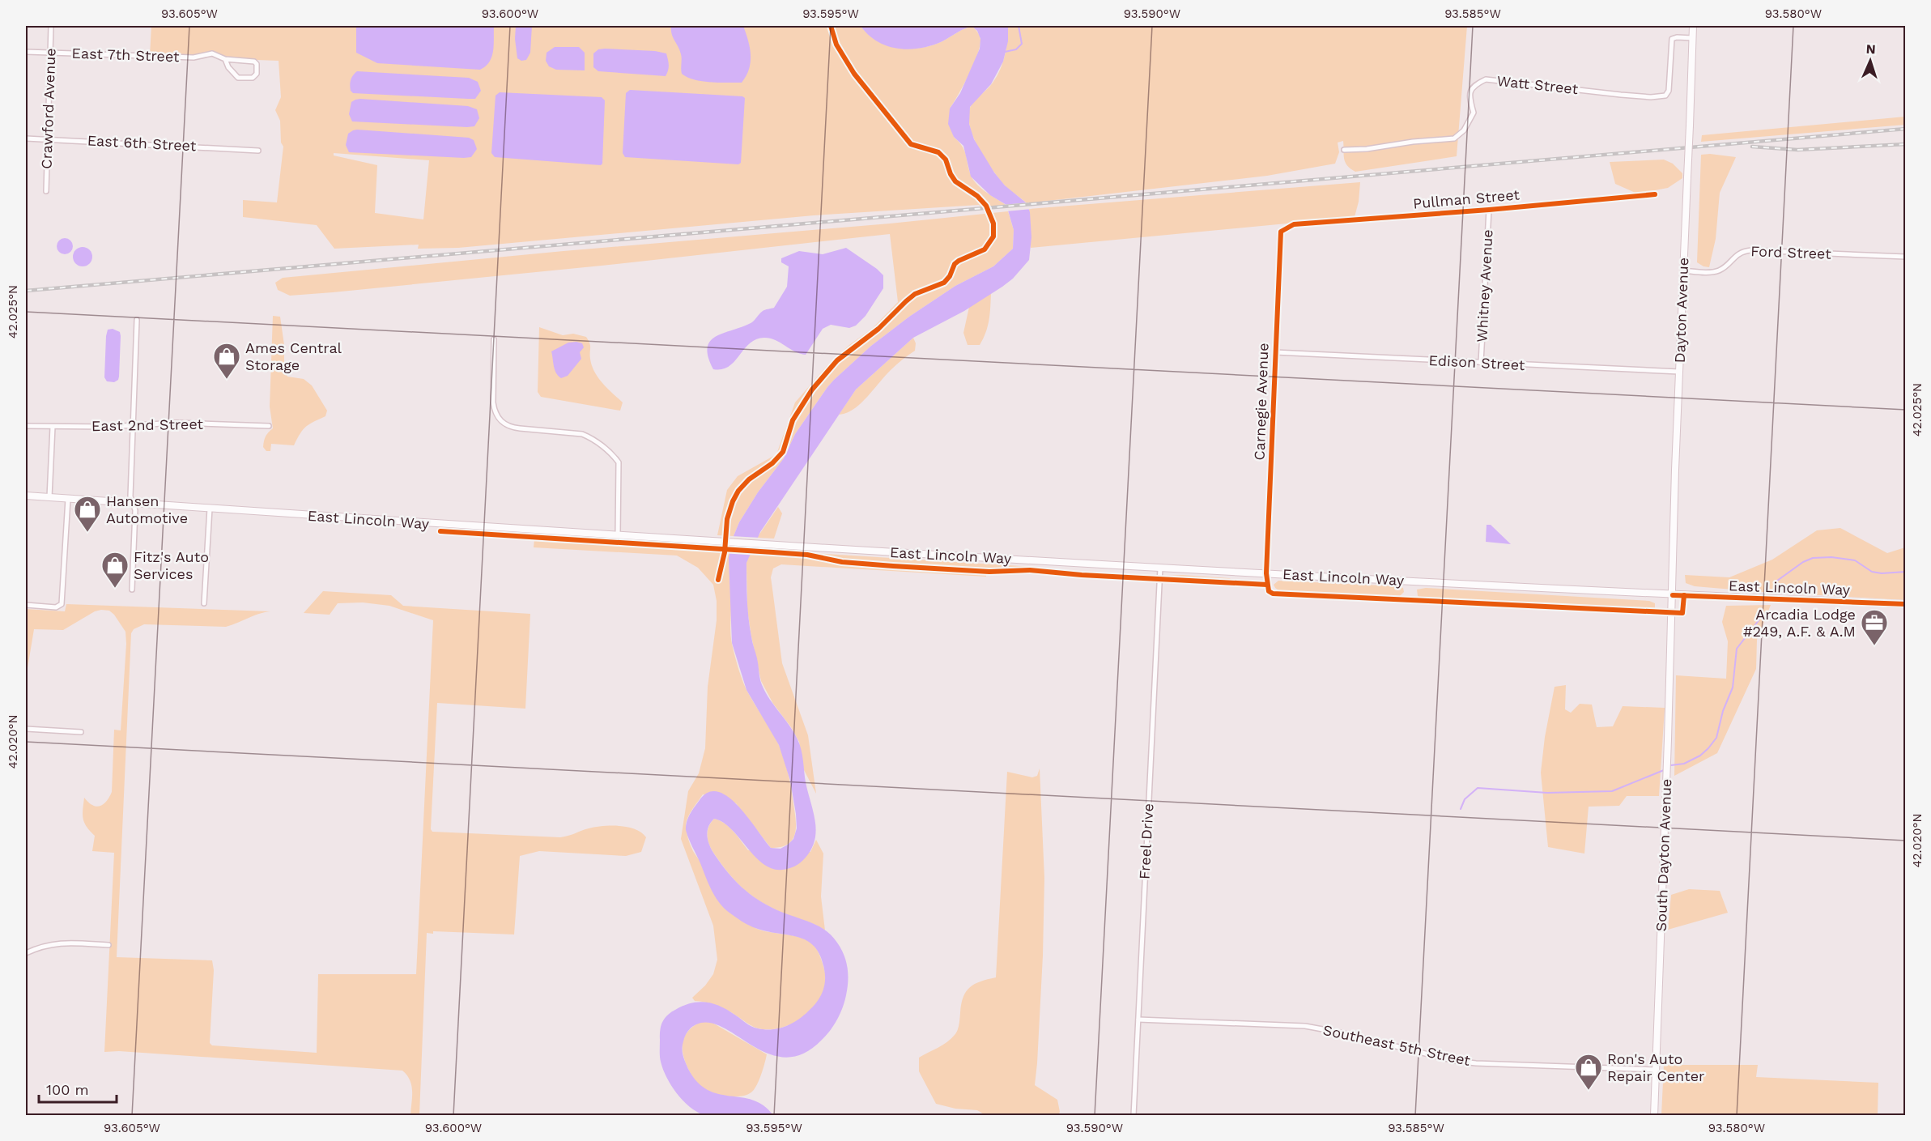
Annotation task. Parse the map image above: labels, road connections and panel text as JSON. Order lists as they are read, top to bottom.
{
  "streets": {
    "main road": ["Dayton Avenue", "East Lincoln Way", "South Dayton Avenue"],
    "street": [
      "East 7th Street",
      "Watt Street",
      "Crawford Avenue",
      "East 6th Street",
      "Pullman Street",
      "Ford Street",
      "Whitney Avenue",
      "Edison Street",
      "Carnegie Avenue",
      "East 2nd Street",
      "Freel Drive",
      "Southeast 5th Street"
    ]
  },
  "crossings": [
    ["East 7th Street", "Crawford Avenue"],
    ["Watt Street", "Dayton Avenue"],
    ["Crawford Avenue", "East 6th Street"],
    ["Pullman Street", "Whitney Avenue"],
    ["Pullman Street", "Carnegie Avenue"],
    ["Ford Street", "Dayton Avenue"],
    ["Whitney Avenue", "Edison Street"],
    ["Dayton Avenue", "Edison Street"],
    ["Dayton Avenue", "East Lincoln Way"],
    ["Dayton Avenue", "South Dayton Avenue"],
    ["Edison Street", "Carnegie Avenue"],
    ["Carnegie Avenue", "East Lincoln Way"],
    ["East Lincoln Way", "Freel Drive"],
    ["East Lincoln Way", "South Dayton Avenue"],
    ["Freel Drive", "Southeast 5th Street"],
    ["South Dayton Avenue", "Southeast 5th Street"]
  ],
  "places": {
    "shop": [
      "Ames Central Storage",
      "Hansen Automotive",
      "Fitz's Auto Services",
      "Ron's Auto Repair Center"
    ],
    "office": ["Arcadia Lodge #249, A.F. & A.M"]
  },
  "scale_bar": "100 m",
  "north": "top",
  "coordinates": [
    "93.605°W",
    "93.600°W",
    "93.595°W",
    "93.590°W",
    "93.585°W",
    "93.580°W",
    "42.025°N",
    "42.020°N"
  ]
}
